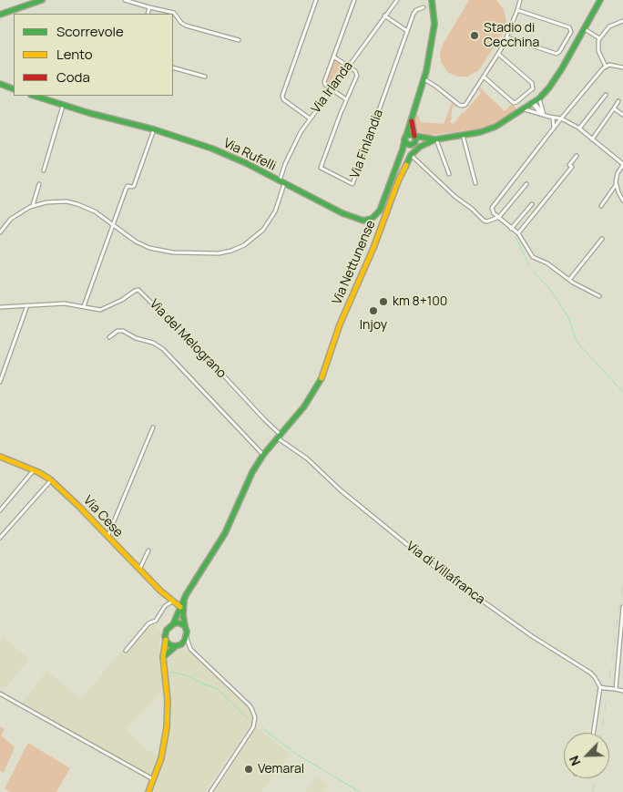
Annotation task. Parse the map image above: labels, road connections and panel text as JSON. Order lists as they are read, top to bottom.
{
  "streets": {
    "main road": ["Via Rufelli", "Via Nettunense", "Via Cese"],
    "street": [
      "Via Irlanda",
      "Via Finlandia",
      "Via del Melograno",
      "Via di Villafranca"
    ]
  },
  "crossings": [
    ["Via Irlanda", "Via Finlandia"],
    ["Via Irlanda", "Via Rufelli"],
    ["Via Nettunense", "Via del Melograno"],
    ["Via Nettunense", "Via Cese"],
    ["Via Nettunense", "Via di Villafranca"],
    ["Via del Melograno", "Via di Villafranca"]
  ],
  "places": [
    "Stadio di Cecchina",
    "km 8+100",
    "Injoy",
    "Vemaral"
  ],
  "legend": ["Scorrevole", "Lento", "Coda"],
  "north": "bottom left"
}
